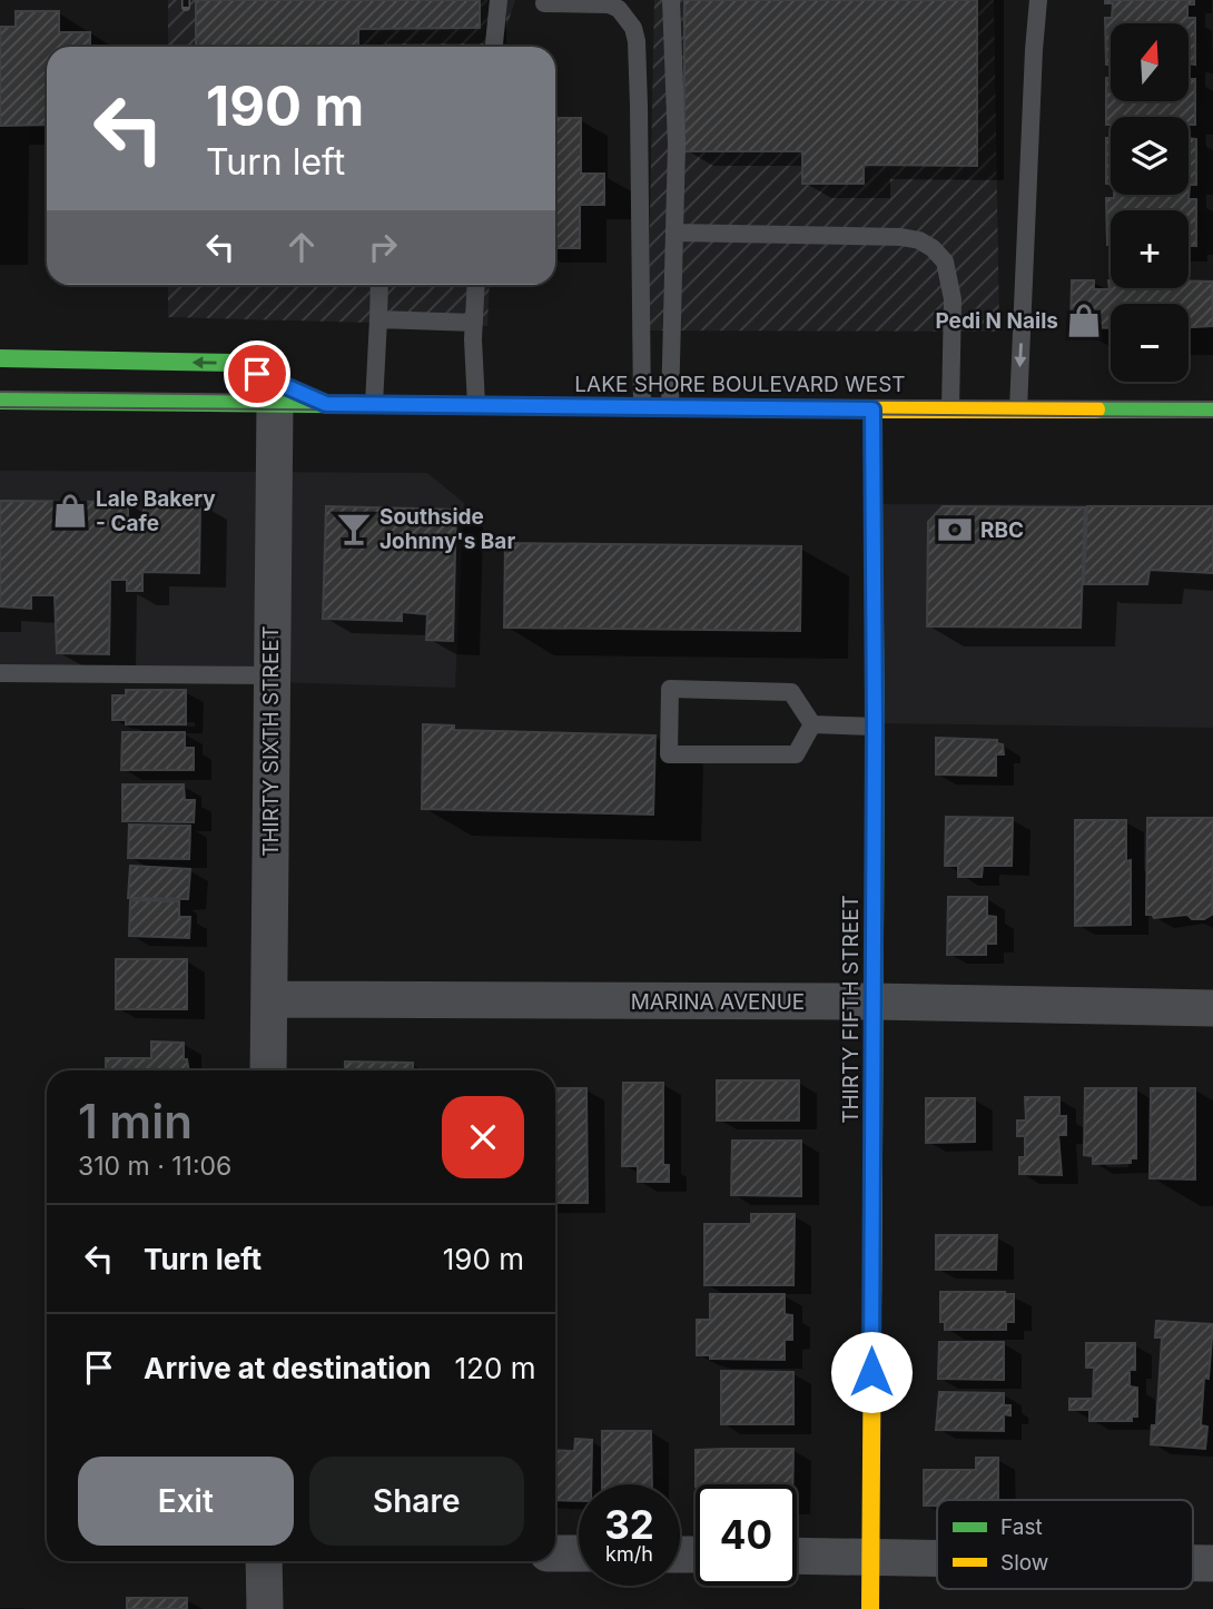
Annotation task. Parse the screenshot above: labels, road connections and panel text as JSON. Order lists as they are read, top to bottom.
{
  "streets": {
    "main road": ["LAKE SHORE BOULEVARD WEST", "THIRTY FIFTH STREET"],
    "street": ["THIRTY SIXTH STREET", "MARINA AVENUE"]
  },
  "crossings": [
    ["LAKE SHORE BOULEVARD WEST", "THIRTY SIXTH STREET"],
    ["LAKE SHORE BOULEVARD WEST", "THIRTY FIFTH STREET"],
    ["THIRTY SIXTH STREET", "MARINA AVENUE"],
    ["MARINA AVENUE", "THIRTY FIFTH STREET"]
  ],
  "places": {
    "shop": ["Pedi N Nails", "Lale Bakery - Cafe"],
    "bar": ["Southside Johnny's Bar"],
    "bank": ["RBC"]
  },
  "legend": ["Fast", "Slow"],
  "north": "top",
  "page": {
    "map_buttons": ["+", "−"],
    "turn": ["190 m", "Turn left"],
    "heading": ["1 min", "310 m · 11:06"],
    "list": [
      {
        "name": "Turn left",
        "value": "190 m"
      },
      {
        "name": "Arrive at destination",
        "value": "120 m"
      }
    ],
    "buttons": ["Exit", "Share"],
    "speed": "32 km/h",
    "limit": "40"
  }
}
